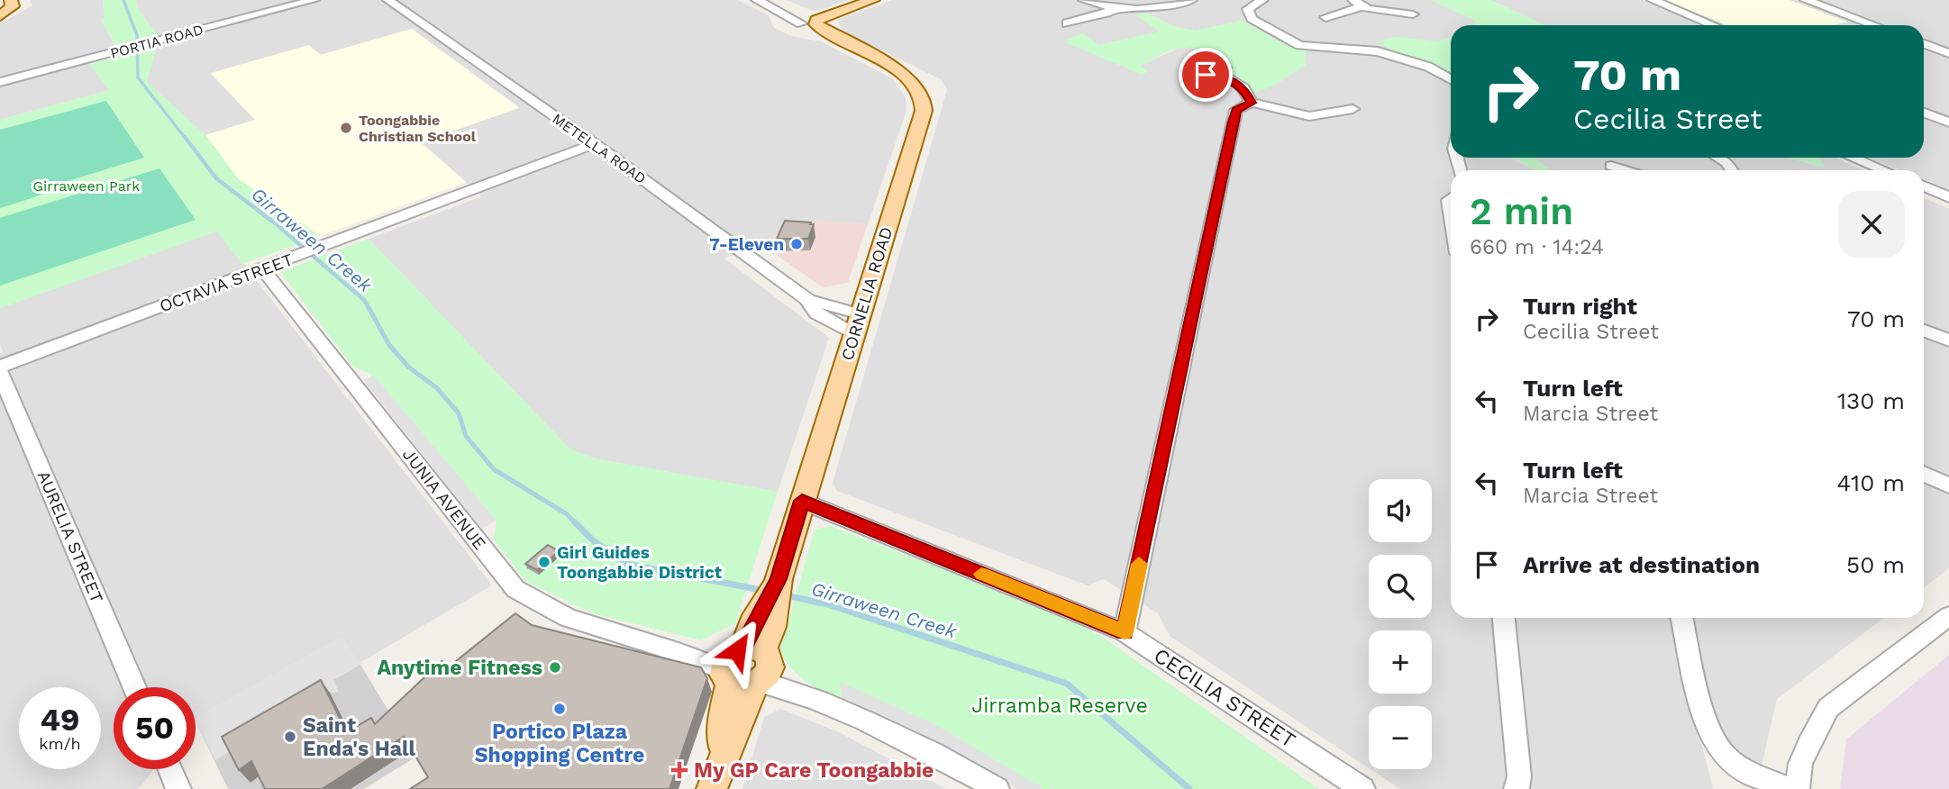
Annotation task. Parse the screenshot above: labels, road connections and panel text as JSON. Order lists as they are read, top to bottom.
{
  "streets": {
    "main road": ["CORNELIA ROAD"],
    "street": [
      "PORTIA ROAD",
      "METELLA ROAD",
      "OCTAVIA STREET",
      "JUNIA AVENUE",
      "AURELIA STREET",
      "CECILIA STREET"
    ]
  },
  "crossings": [
    ["METELLA ROAD", "OCTAVIA STREET"],
    ["METELLA ROAD", "CORNELIA ROAD"],
    ["OCTAVIA STREET", "JUNIA AVENUE"],
    ["CORNELIA ROAD", "JUNIA AVENUE"],
    ["CORNELIA ROAD", "CECILIA STREET"]
  ],
  "water": ["Girraween Creek"],
  "parks": ["Girraween Park", "Jirramba Reserve"],
  "places": {
    "other": [
      "Toongabbie Christian School",
      "7-Eleven",
      "Girl Guides Toongabbie District",
      "Anytime Fitness",
      "Portico Plaza Shopping Centre",
      "Saint Enda's Hall"
    ],
    "health": ["My GP Care Toongabbie"]
  },
  "page": {
    "turn": ["70 m", "Cecilia Street"],
    "heading": ["2 min", "660 m · 14:24"],
    "list": [
      {
        "name": "Turn right",
        "note": "Cecilia Street",
        "value": "70 m"
      },
      {
        "name": "Turn left",
        "note": "Marcia Street",
        "value": "130 m"
      },
      {
        "name": "Turn left",
        "note": "Marcia Street",
        "value": "410 m"
      },
      {
        "name": "Arrive at destination",
        "value": "50 m"
      }
    ],
    "map_buttons": ["+", "−"],
    "speed": "49 km/h",
    "limit": "50"
  }
}
